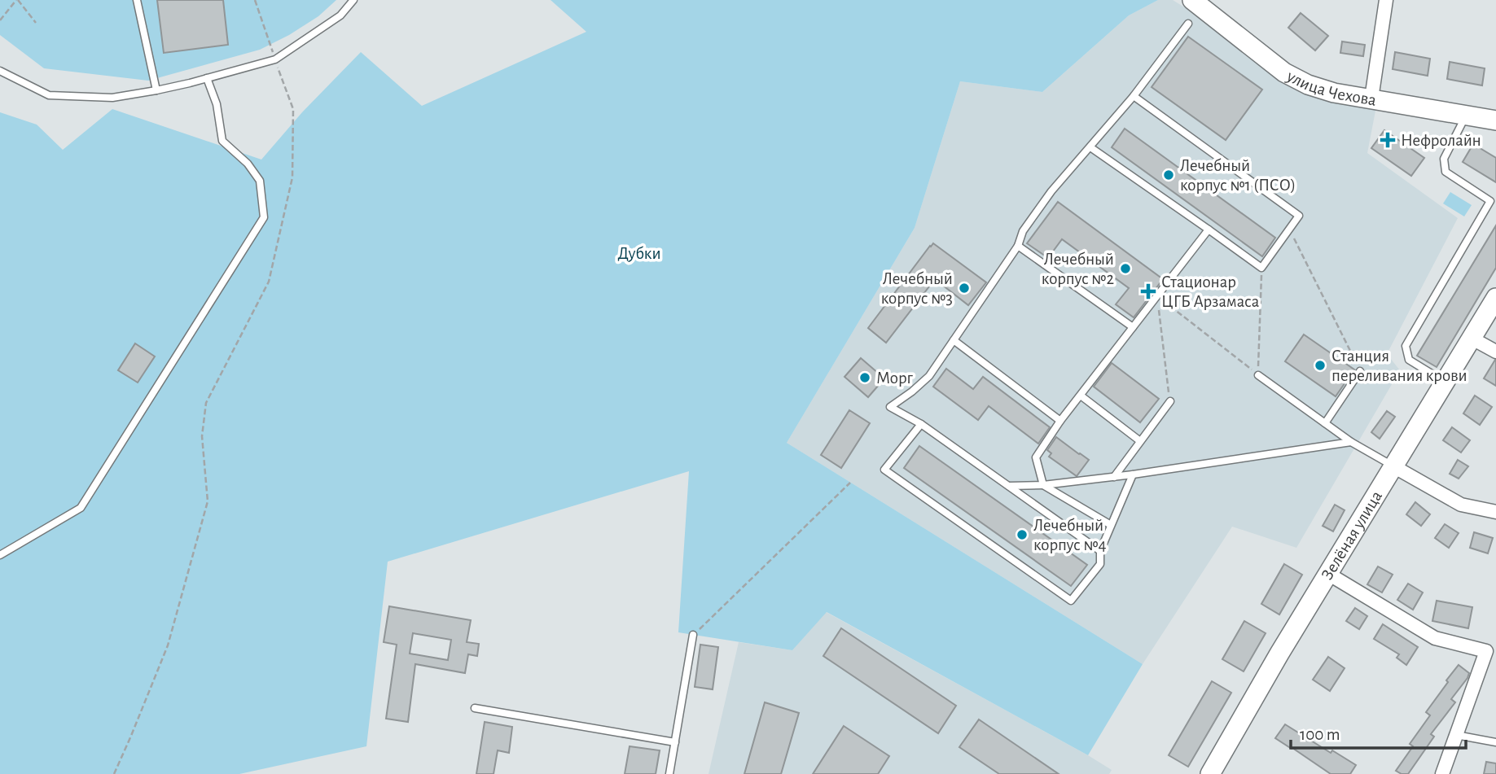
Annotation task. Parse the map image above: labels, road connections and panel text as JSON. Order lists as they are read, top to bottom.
{
  "streets": {
    "street": ["улица Чехова", "Зелёная улица"]
  },
  "parks": ["Дубки"],
  "places": {
    "health": ["Нефролайн", "Стационар ЦГБ Арзамаса"],
    "other": [
      "Лечебный корпус №1 (ПСО)",
      "Лечебный корпус №2",
      "Лечебный корпус №3",
      "Станция переливания крови",
      "Морг",
      "Лечебный корпус №4"
    ]
  },
  "scale_bar": "100 m"
}
